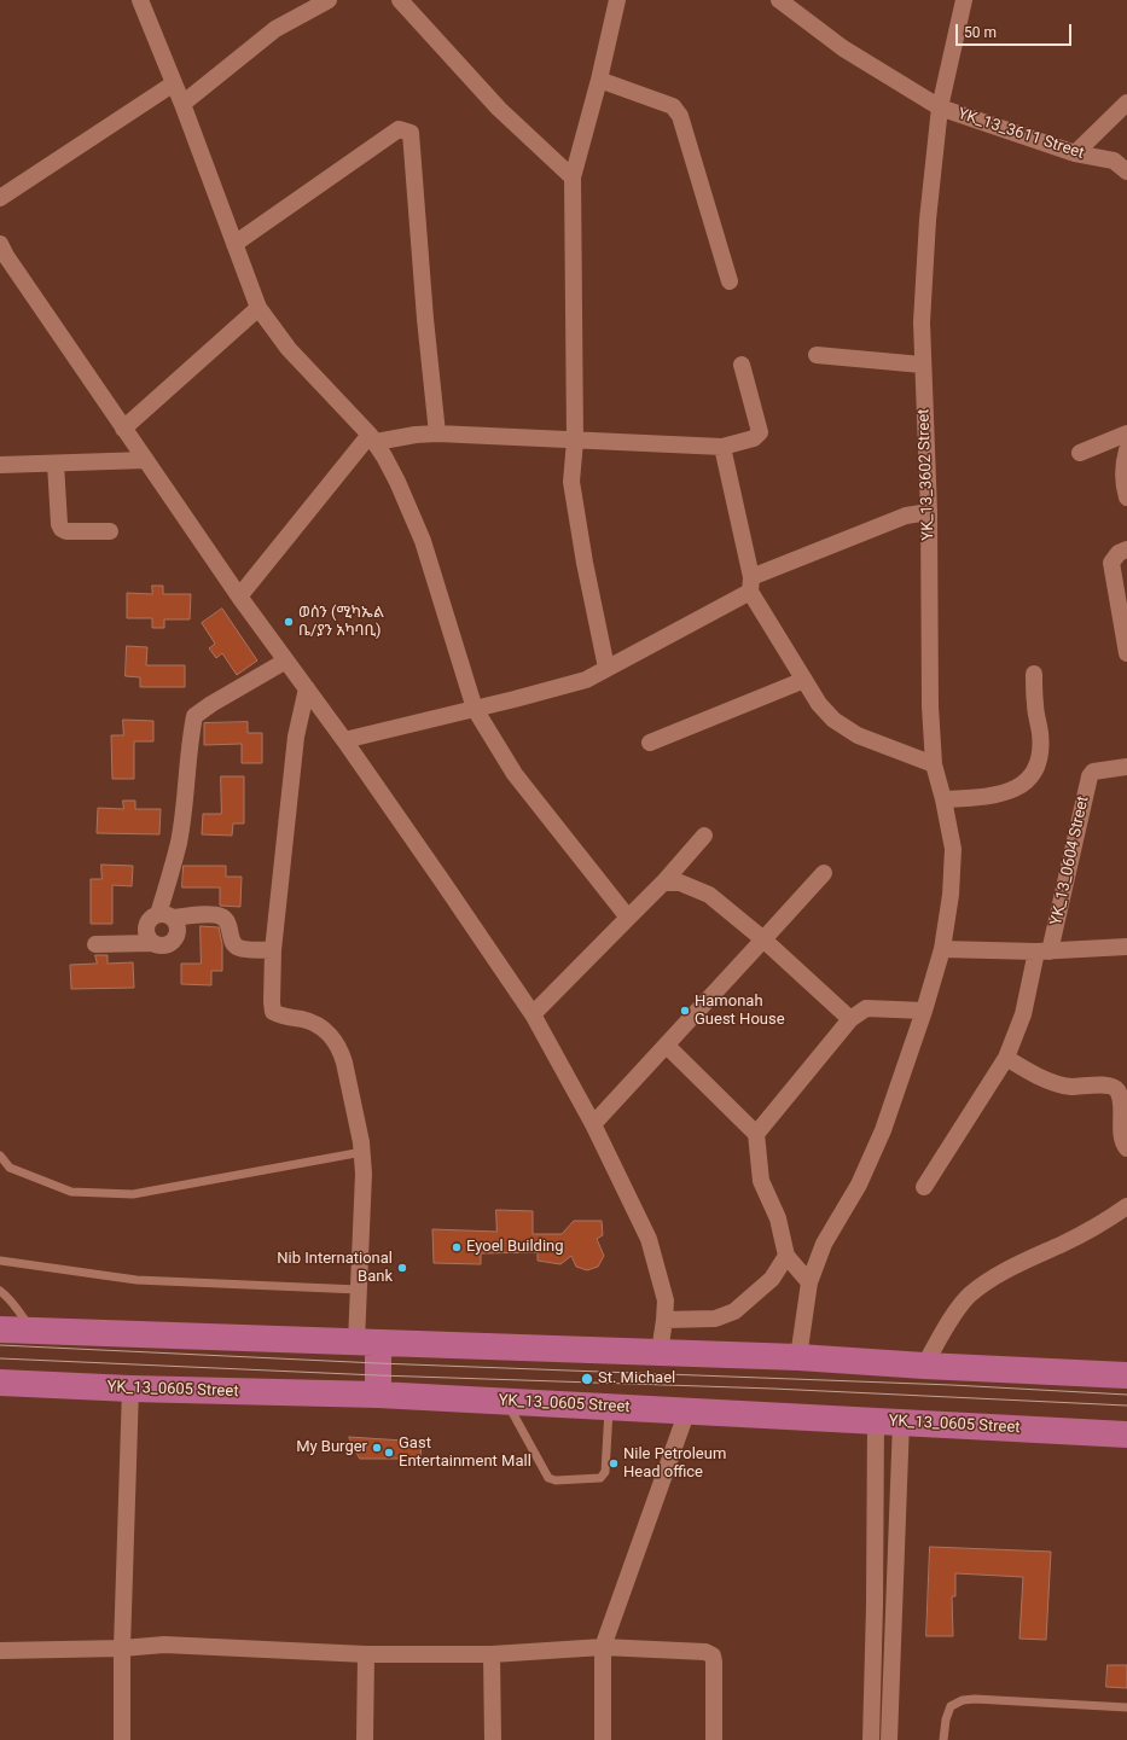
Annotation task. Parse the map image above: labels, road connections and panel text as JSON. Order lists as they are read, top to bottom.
{
  "streets": {
    "main road": ["YK_13_0605 Street"],
    "street": ["YK_13_3611 Street", "YK_13_3602 Street", "YK_13_0604 Street"]
  },
  "crossings": [
    ["YK_13_3611 Street", "YK_13_3602 Street"]
  ],
  "places": [
    "ወሰን (ሚካኤል ቤ/ያን አካባቢ)",
    "Hamonah Guest House",
    "Eyoel Building",
    "Nib International Bank",
    "St. Michael",
    "My Burger",
    "Gast Entertainment Mall",
    "Nile Petroleum Head office"
  ],
  "scale_bar": "50 m"
}
